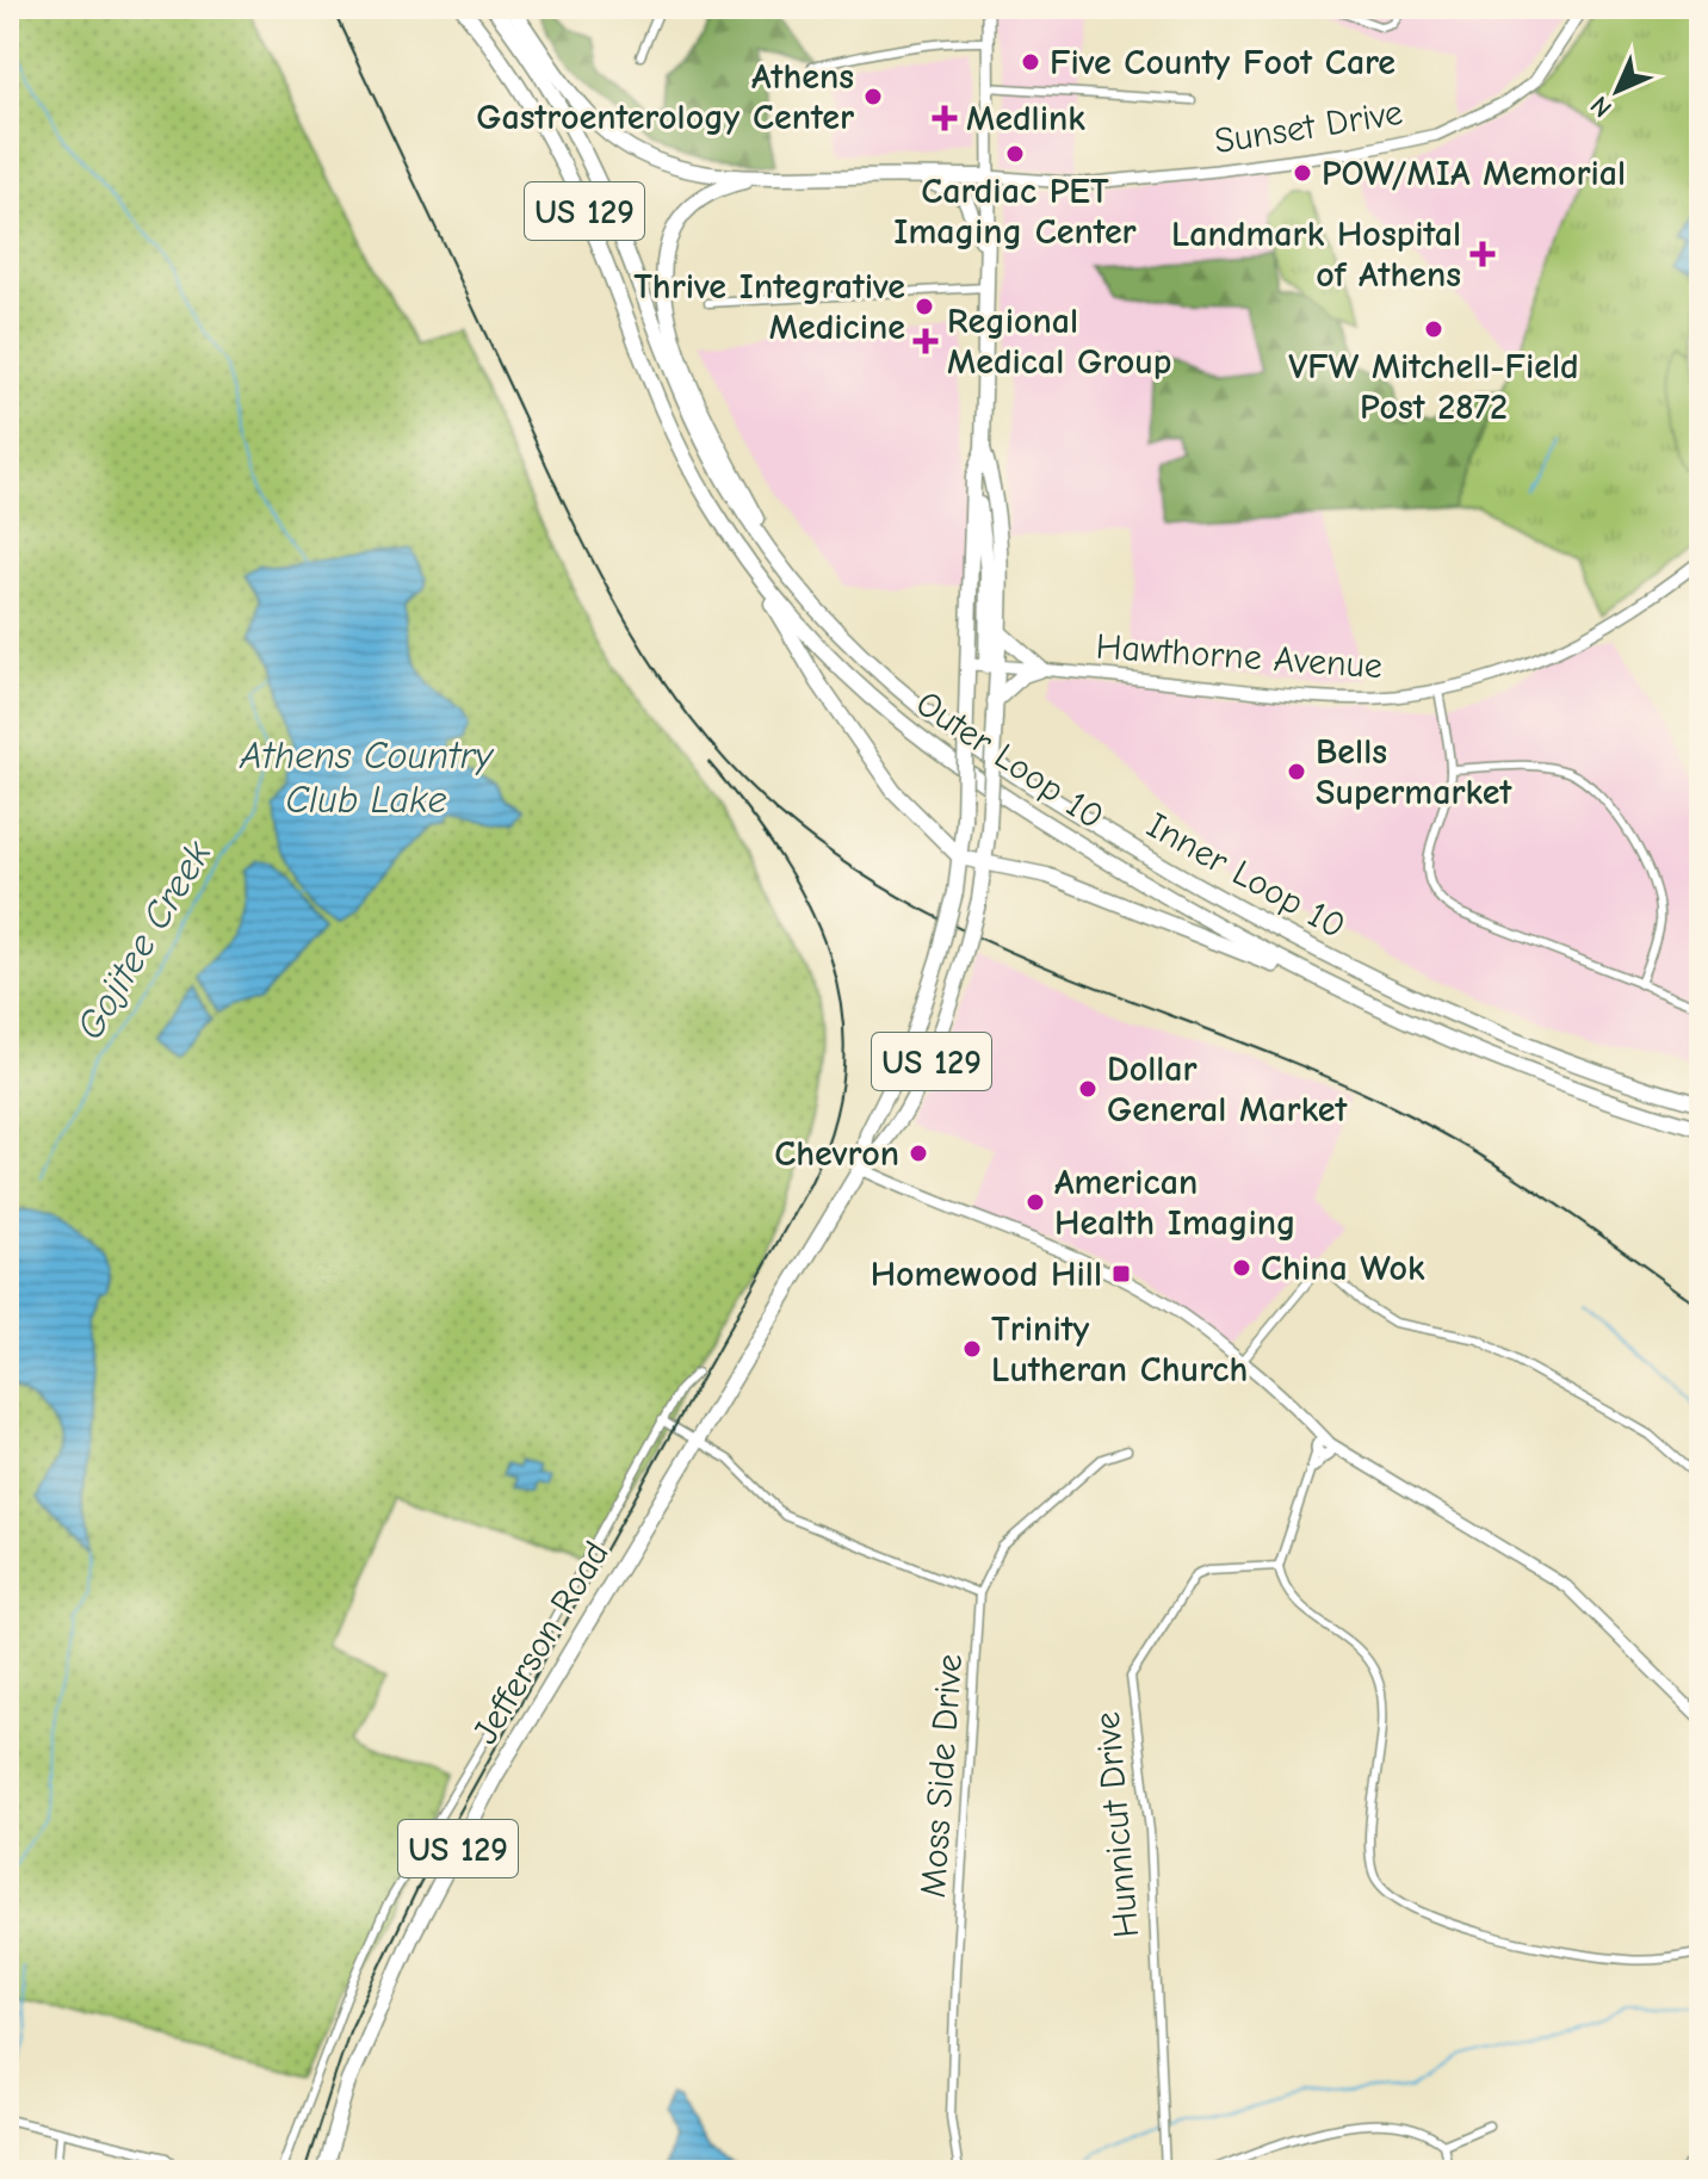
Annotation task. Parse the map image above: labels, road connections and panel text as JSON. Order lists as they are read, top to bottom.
{
  "streets": {
    "highway": [
      "US 129",
      "Outer Loop 10",
      "Inner Loop 10",
      "Jefferson Road"
    ],
    "street": [
      "Sunset Drive",
      "Hawthorne Avenue",
      "Moss Side Drive",
      "Hunnicut Drive"
    ]
  },
  "crossings": [
    ["Sunset Drive", "US 129"],
    ["US 129", "Hawthorne Avenue"],
    ["US 129", "Outer Loop 10"],
    ["US 129", "Jefferson Road"],
    ["Hawthorne Avenue", "Jefferson Road"]
  ],
  "water": ["Athens Country Club Lake", "Gojitee Creek"],
  "places": {
    "other": [
      "Five County Foot Care",
      "Athens Gastroenterology Center",
      "Cardiac PET Imaging Center",
      "POW/MIA Memorial",
      "Thrive Integrative Medicine",
      "VFW Mitchell-Field Post 2872",
      "Bells Supermarket",
      "Dollar General Market",
      "Chevron",
      "American Health Imaging",
      "China Wok",
      "Trinity Lutheran Church"
    ],
    "health": ["Medlink", "Landmark Hospital of Athens", "Regional Medical Group"],
    "transit": ["Homewood Hill"]
  },
  "north": "bottom left"
}
